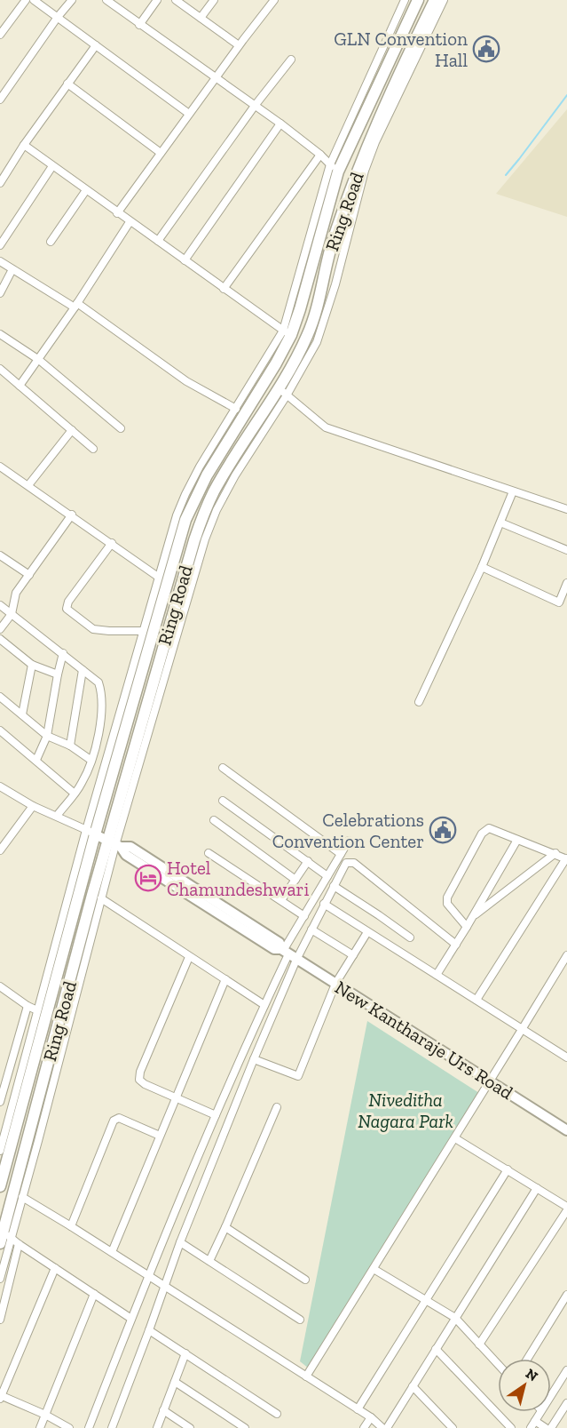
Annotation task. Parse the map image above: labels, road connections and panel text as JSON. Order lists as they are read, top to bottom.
{
  "streets": {
    "highway": ["Ring Road"],
    "main road": ["New Kantharaje Urs Road"]
  },
  "crossings": [
    ["Ring Road", "New Kantharaje Urs Road"]
  ],
  "parks": ["Niveditha Nagara Park"],
  "places": {
    "public building": ["GLN Convention Hall", "Celebrations Convention Center"],
    "hotel": ["Hotel Chamundeshwari"]
  },
  "north": "top right"
}
